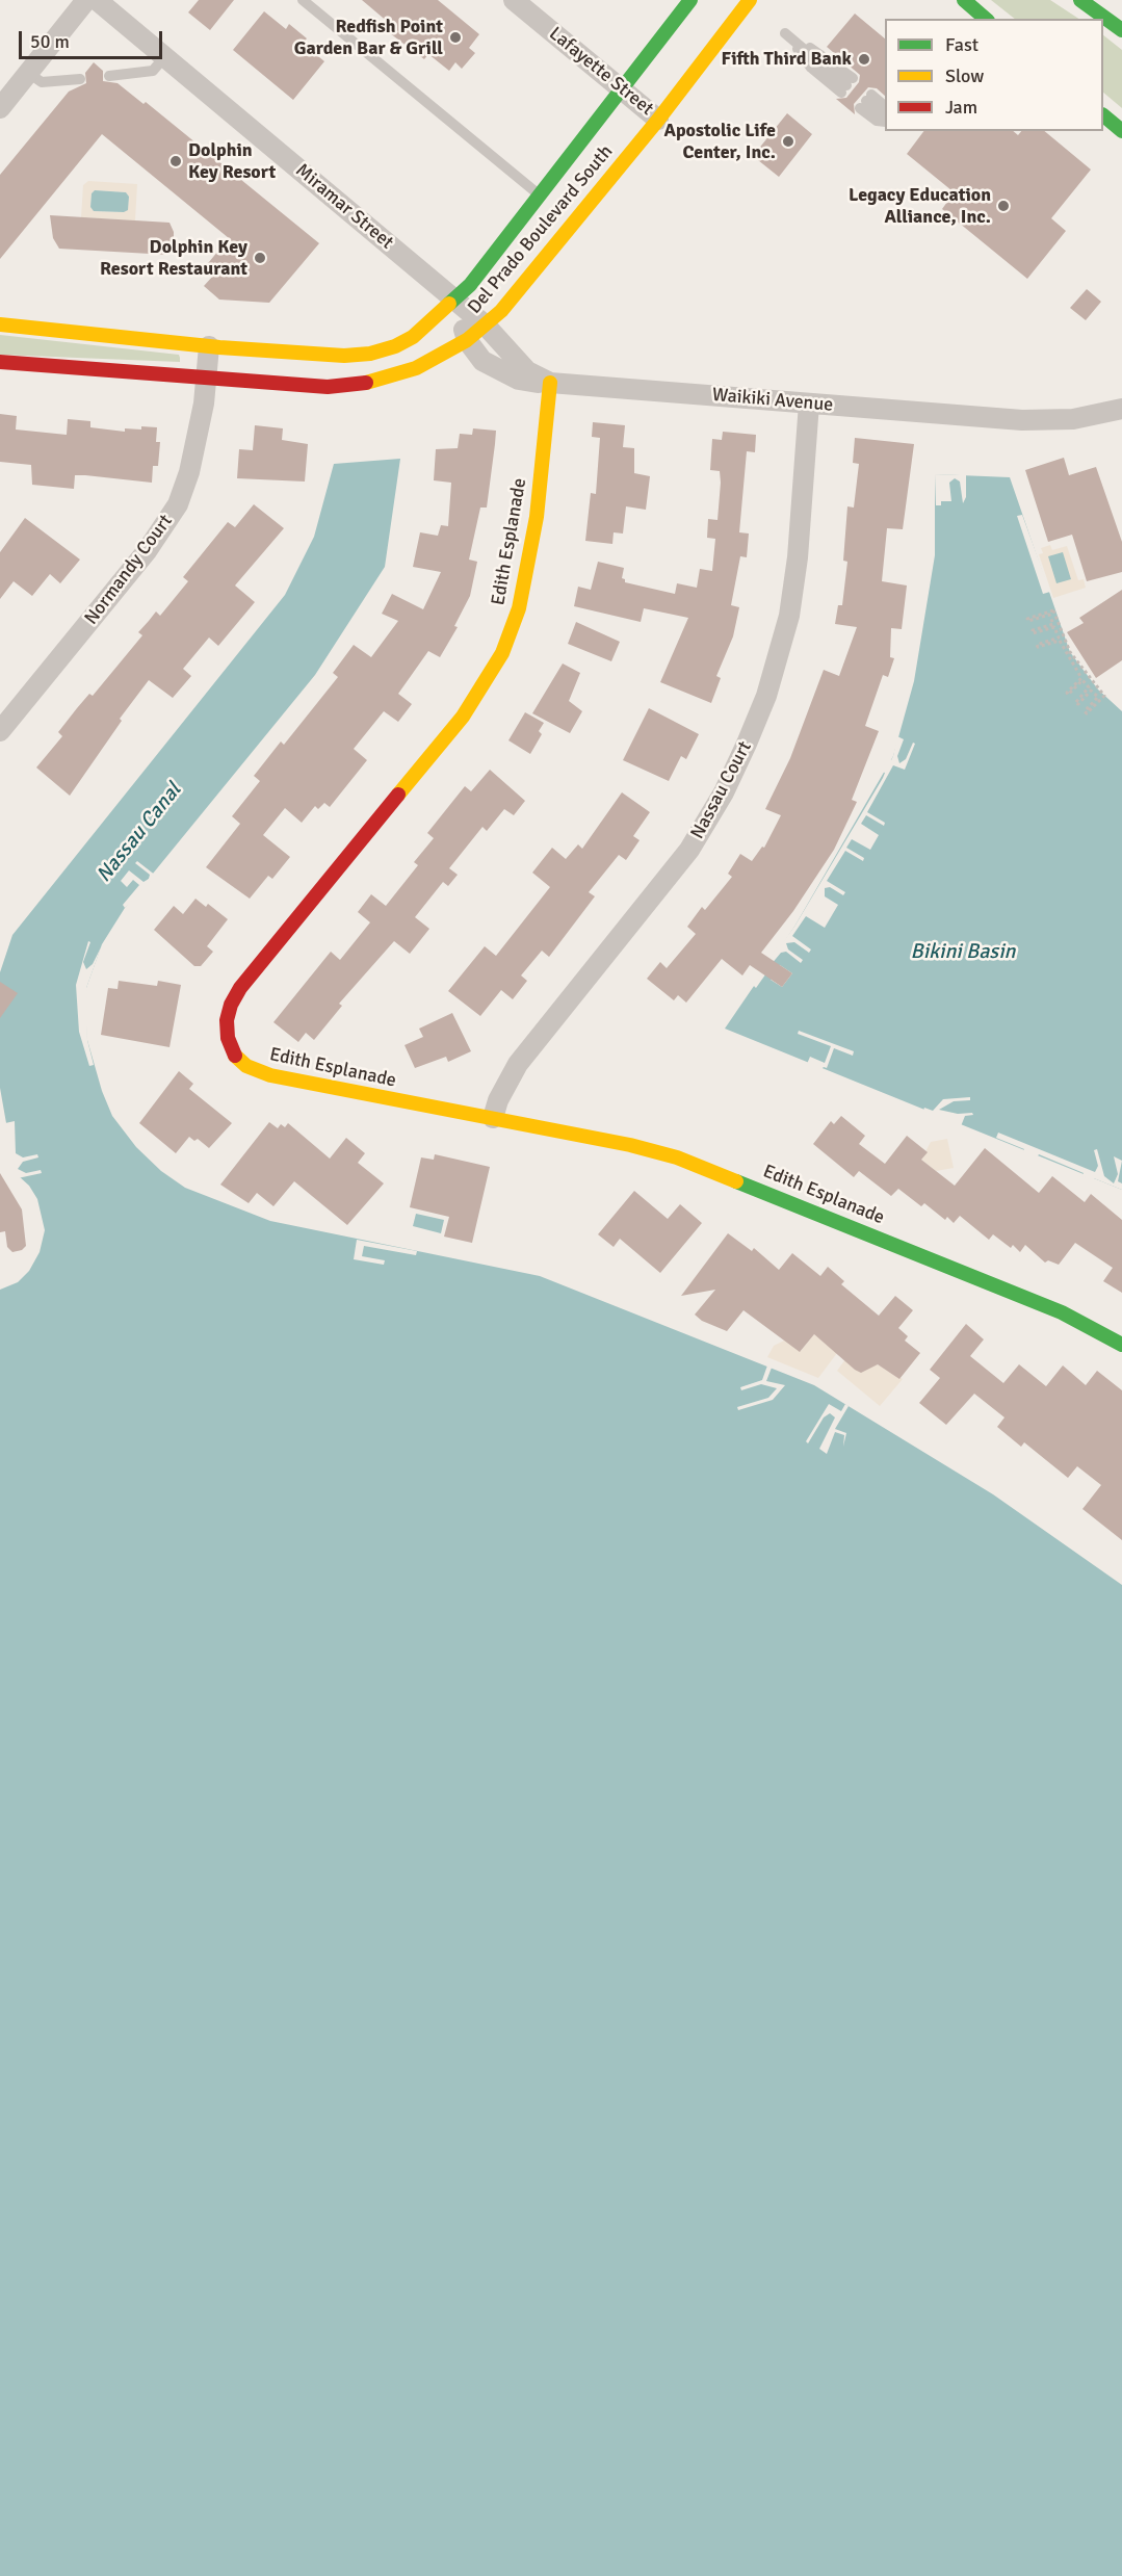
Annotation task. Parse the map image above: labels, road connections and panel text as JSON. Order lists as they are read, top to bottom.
{
  "streets": {
    "street": [
      "Lafayette Street",
      "Miramar Street",
      "Del Prado Boulevard South",
      "Waikiki Avenue",
      "Edith Esplanade",
      "Normandy Court",
      "Nassau Court"
    ]
  },
  "crossings": [
    ["Lafayette Street", "Del Prado Boulevard South"],
    ["Miramar Street", "Del Prado Boulevard South"],
    ["Miramar Street", "Waikiki Avenue"],
    ["Del Prado Boulevard South", "Waikiki Avenue"],
    ["Del Prado Boulevard South", "Normandy Court"],
    ["Waikiki Avenue", "Edith Esplanade"],
    ["Waikiki Avenue", "Nassau Court"],
    ["Edith Esplanade", "Nassau Court"]
  ],
  "water": ["Nassau Canal", "Bikini Basin"],
  "places": [
    "Redfish Point Garden Bar & Grill",
    "Fifth Third Bank",
    "Apostolic Life Center, Inc.",
    "Dolphin Key Resort",
    "Legacy Education Alliance, Inc.",
    "Dolphin Key Resort Restaurant"
  ],
  "legend": ["Fast", "Slow", "Jam"],
  "scale_bar": "50 m"
}
